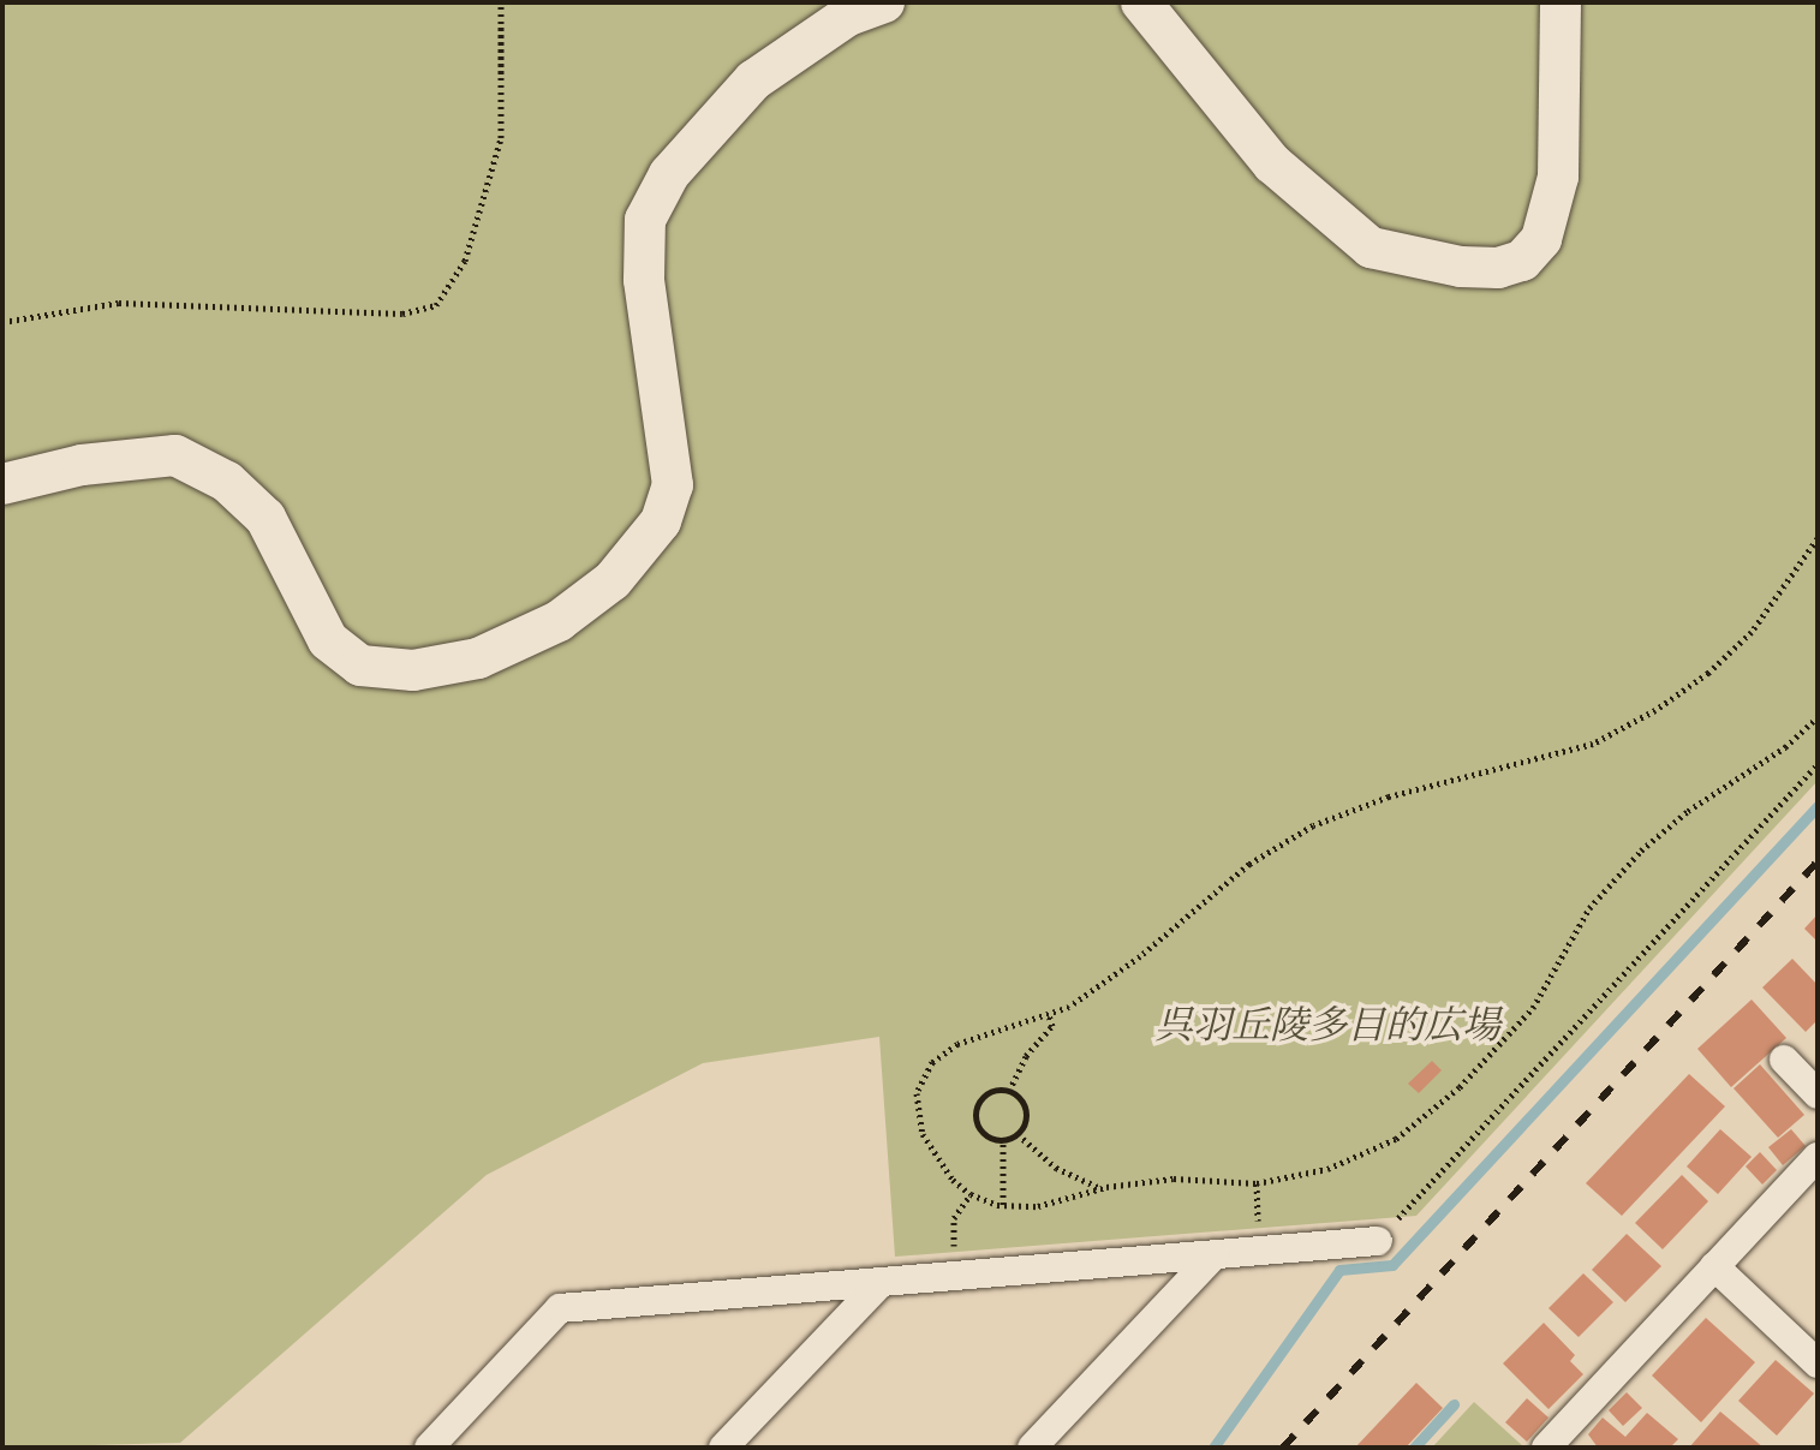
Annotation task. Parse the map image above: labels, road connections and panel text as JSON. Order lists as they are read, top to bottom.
{
  "parks": ["呉羽丘陵多目的広場"]
}
